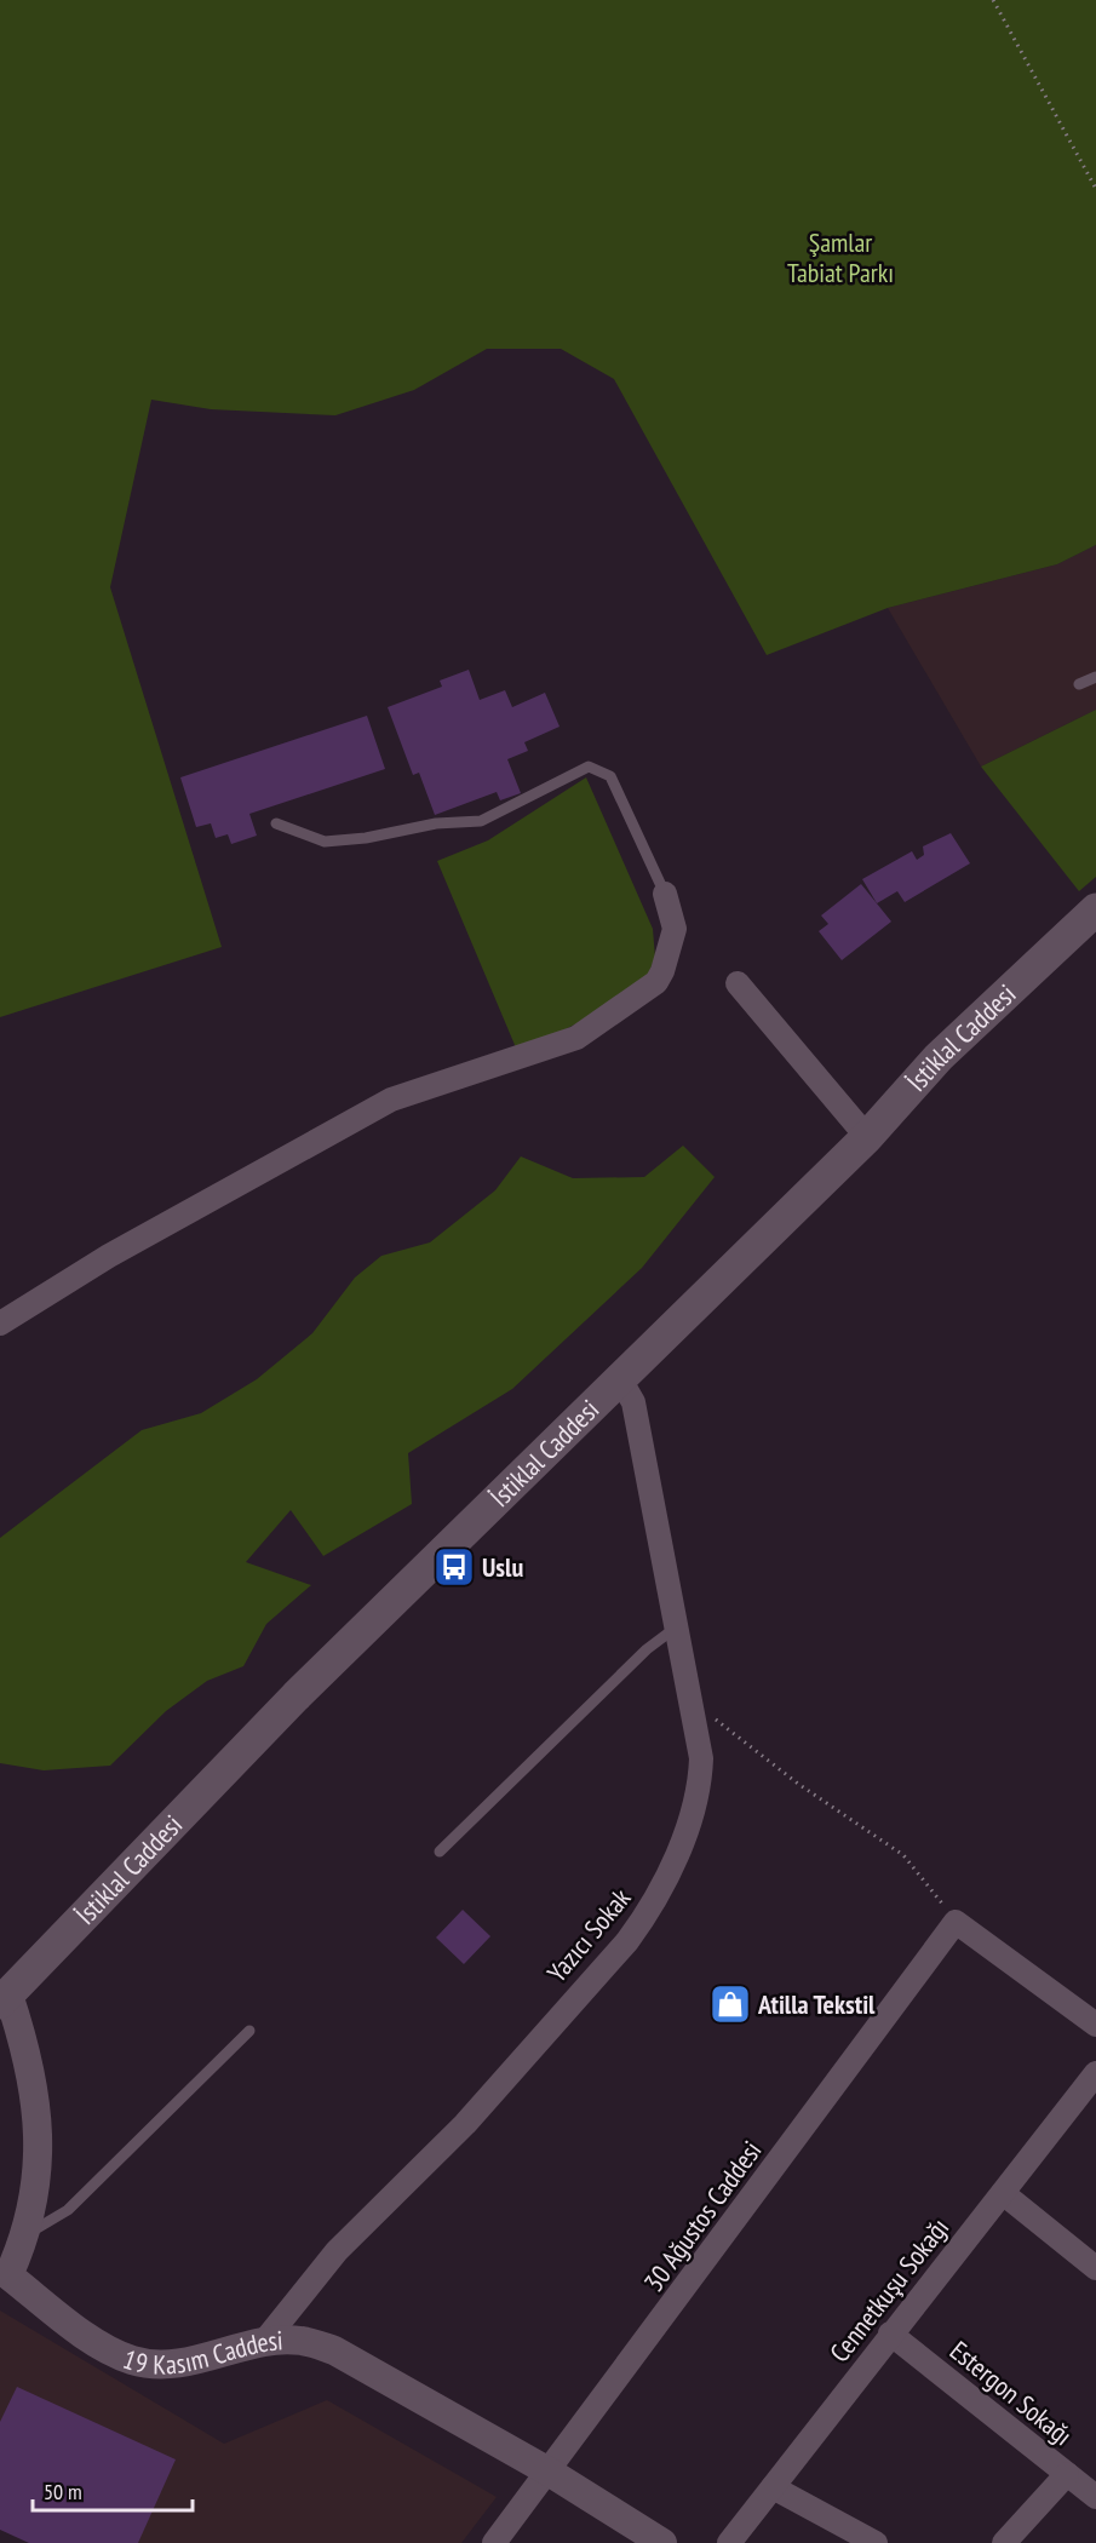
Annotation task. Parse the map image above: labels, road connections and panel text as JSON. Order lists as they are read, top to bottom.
{
  "streets": {
    "main road": ["İstiklal Caddesi"],
    "street": [
      "Yazıcı Sokak",
      "30 Ağustos Caddesi",
      "Cennetkuşu Sokağı",
      "19 Kasım Caddesi",
      "Estergon Sokağı"
    ]
  },
  "crossings": [
    ["İstiklal Caddesi", "Yazıcı Sokak"],
    ["İstiklal Caddesi", "19 Kasım Caddesi"],
    ["Yazıcı Sokak", "19 Kasım Caddesi"],
    ["30 Ağustos Caddesi", "19 Kasım Caddesi"],
    ["Cennetkuşu Sokağı", "Estergon Sokağı"]
  ],
  "parks": ["Şamlar Tabiat Parkı"],
  "places": {
    "bus stop": ["Uslu"],
    "shop": ["Atilla Tekstil"]
  },
  "scale_bar": "50 m"
}
